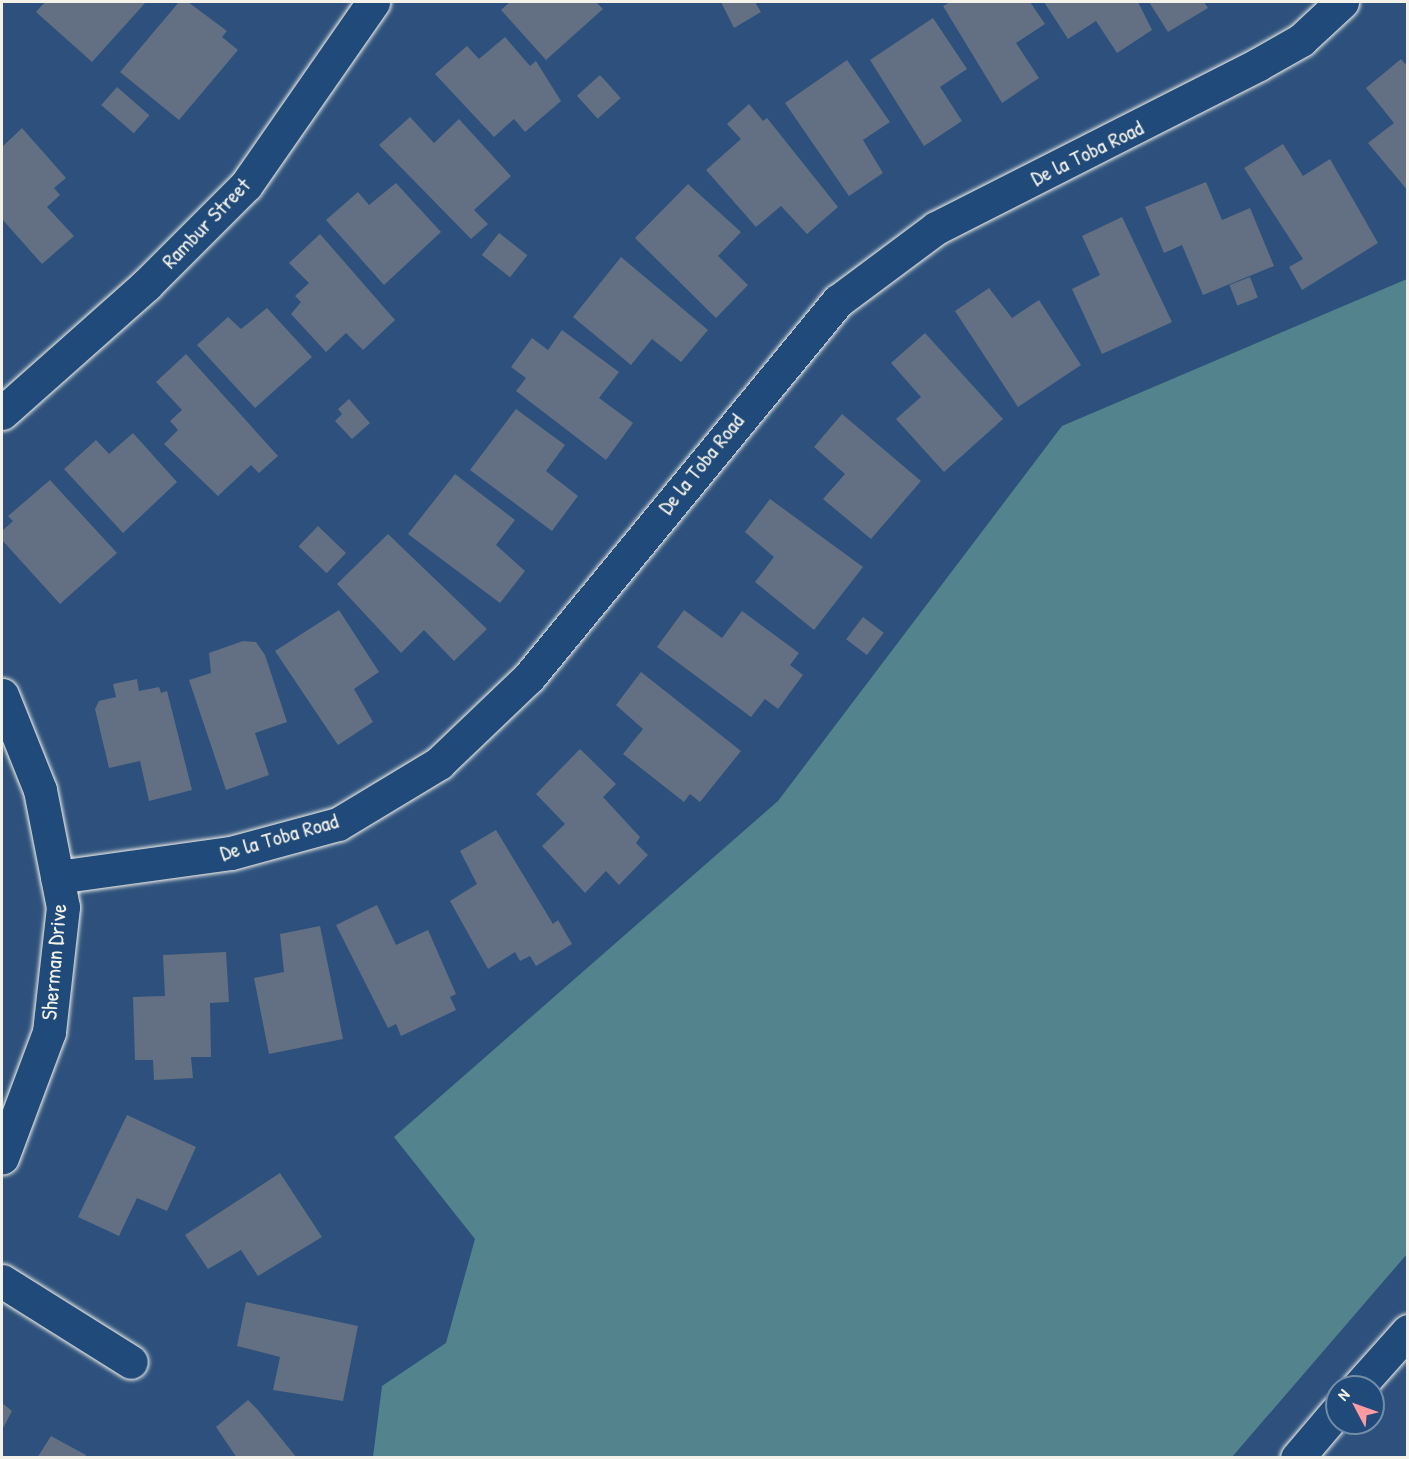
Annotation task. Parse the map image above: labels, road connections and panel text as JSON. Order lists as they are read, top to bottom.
{
  "streets": {
    "street": ["De la Toba Road", "Rambur Street", "Sherman Drive"]
  },
  "crossings": [
    ["De la Toba Road", "Sherman Drive"]
  ],
  "north": "top left"
}
